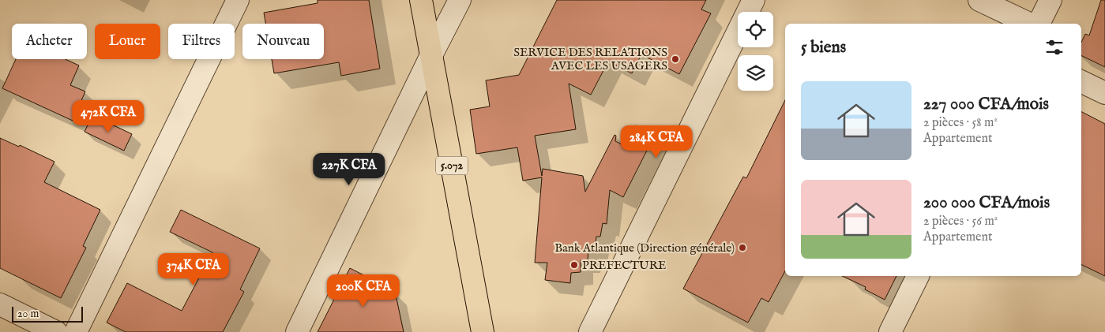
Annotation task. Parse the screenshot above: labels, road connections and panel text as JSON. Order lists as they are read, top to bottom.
{
  "streets": {
    "main road": ["5.072"]
  },
  "places": ["SERVICE DES RELATIONS AVEC LES USAGERS", "Bank Atlantique (Direction générale)", "PREFECTURE"],
  "scale_bar": "20 m",
  "page": {
    "chip": [
      "Acheter",
      "Louer",
      "Filtres",
      "Nouveau"
    ],
    "heading": "5 biens",
    "list": [
      {
        "name": "227 000 CFA/mois",
        "note": "2 pièces · 58 m² · Appartement"
      },
      {
        "name": "200 000 CFA/mois",
        "note": "2 pièces · 56 m² · Appartement"
      }
    ],
    "price": [
      "472K CFA",
      "284K CFA",
      "227K CFA",
      "374K CFA",
      "200K CFA"
    ],
    "scale": "20 m"
  }
}
